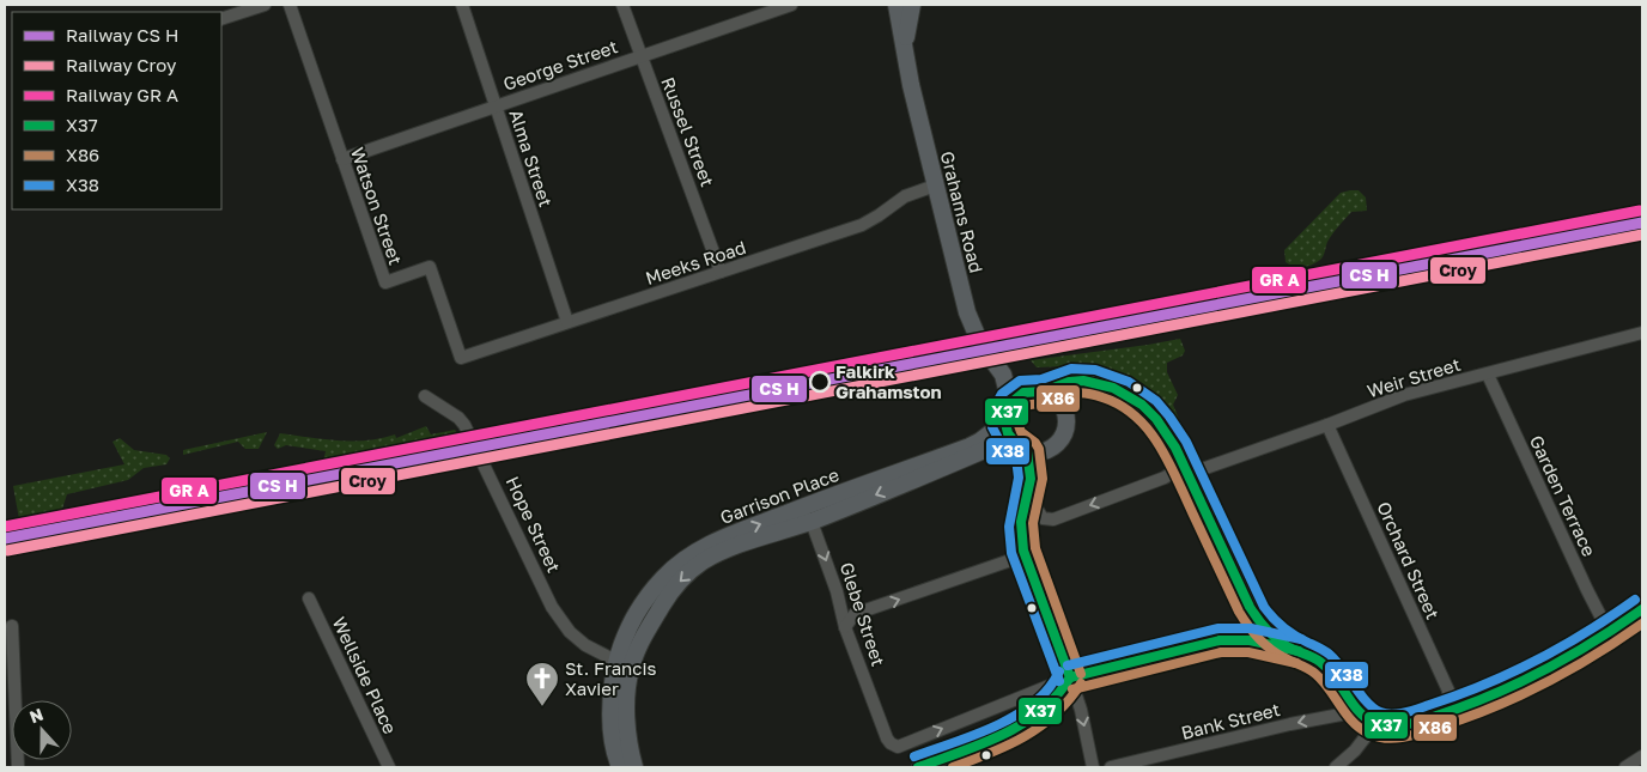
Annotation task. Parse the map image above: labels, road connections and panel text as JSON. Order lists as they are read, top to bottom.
{
  "streets": {
    "main road": ["Grahams Road", "Garrison Place"],
    "street": [
      "George Street",
      "Russel Street",
      "Alma Street",
      "Watson Street",
      "Meeks Road",
      "Weir Street",
      "Garden Terrace",
      "Hope Street",
      "Orchard Street",
      "Glebe Street",
      "Wellside Place",
      "Bank Street"
    ]
  },
  "crossings": [
    ["George Street", "Russel Street"],
    ["George Street", "Alma Street"],
    ["George Street", "Watson Street"],
    ["Russel Street", "Meeks Road"],
    ["Alma Street", "Meeks Road"],
    ["Watson Street", "Meeks Road"],
    ["Grahams Road", "Meeks Road"],
    ["Grahams Road", "Garrison Place"],
    ["Weir Street", "Garden Terrace"],
    ["Weir Street", "Orchard Street"],
    ["Garrison Place", "Hope Street"],
    ["Garrison Place", "Glebe Street"]
  ],
  "one_way": ["Bank Street"],
  "places": {
    "other": ["Falkirk Grahamston"],
    "church": ["St. Francis Xavier"]
  },
  "lines": [
    "rail line Croy",
    "transit line X38",
    "transit line X37",
    "transit line X86"
  ],
  "legend": [
    "Railway CS H",
    "Railway Croy",
    "Railway GR A",
    "X37",
    "X86",
    "X38"
  ],
  "north": "top"
}
